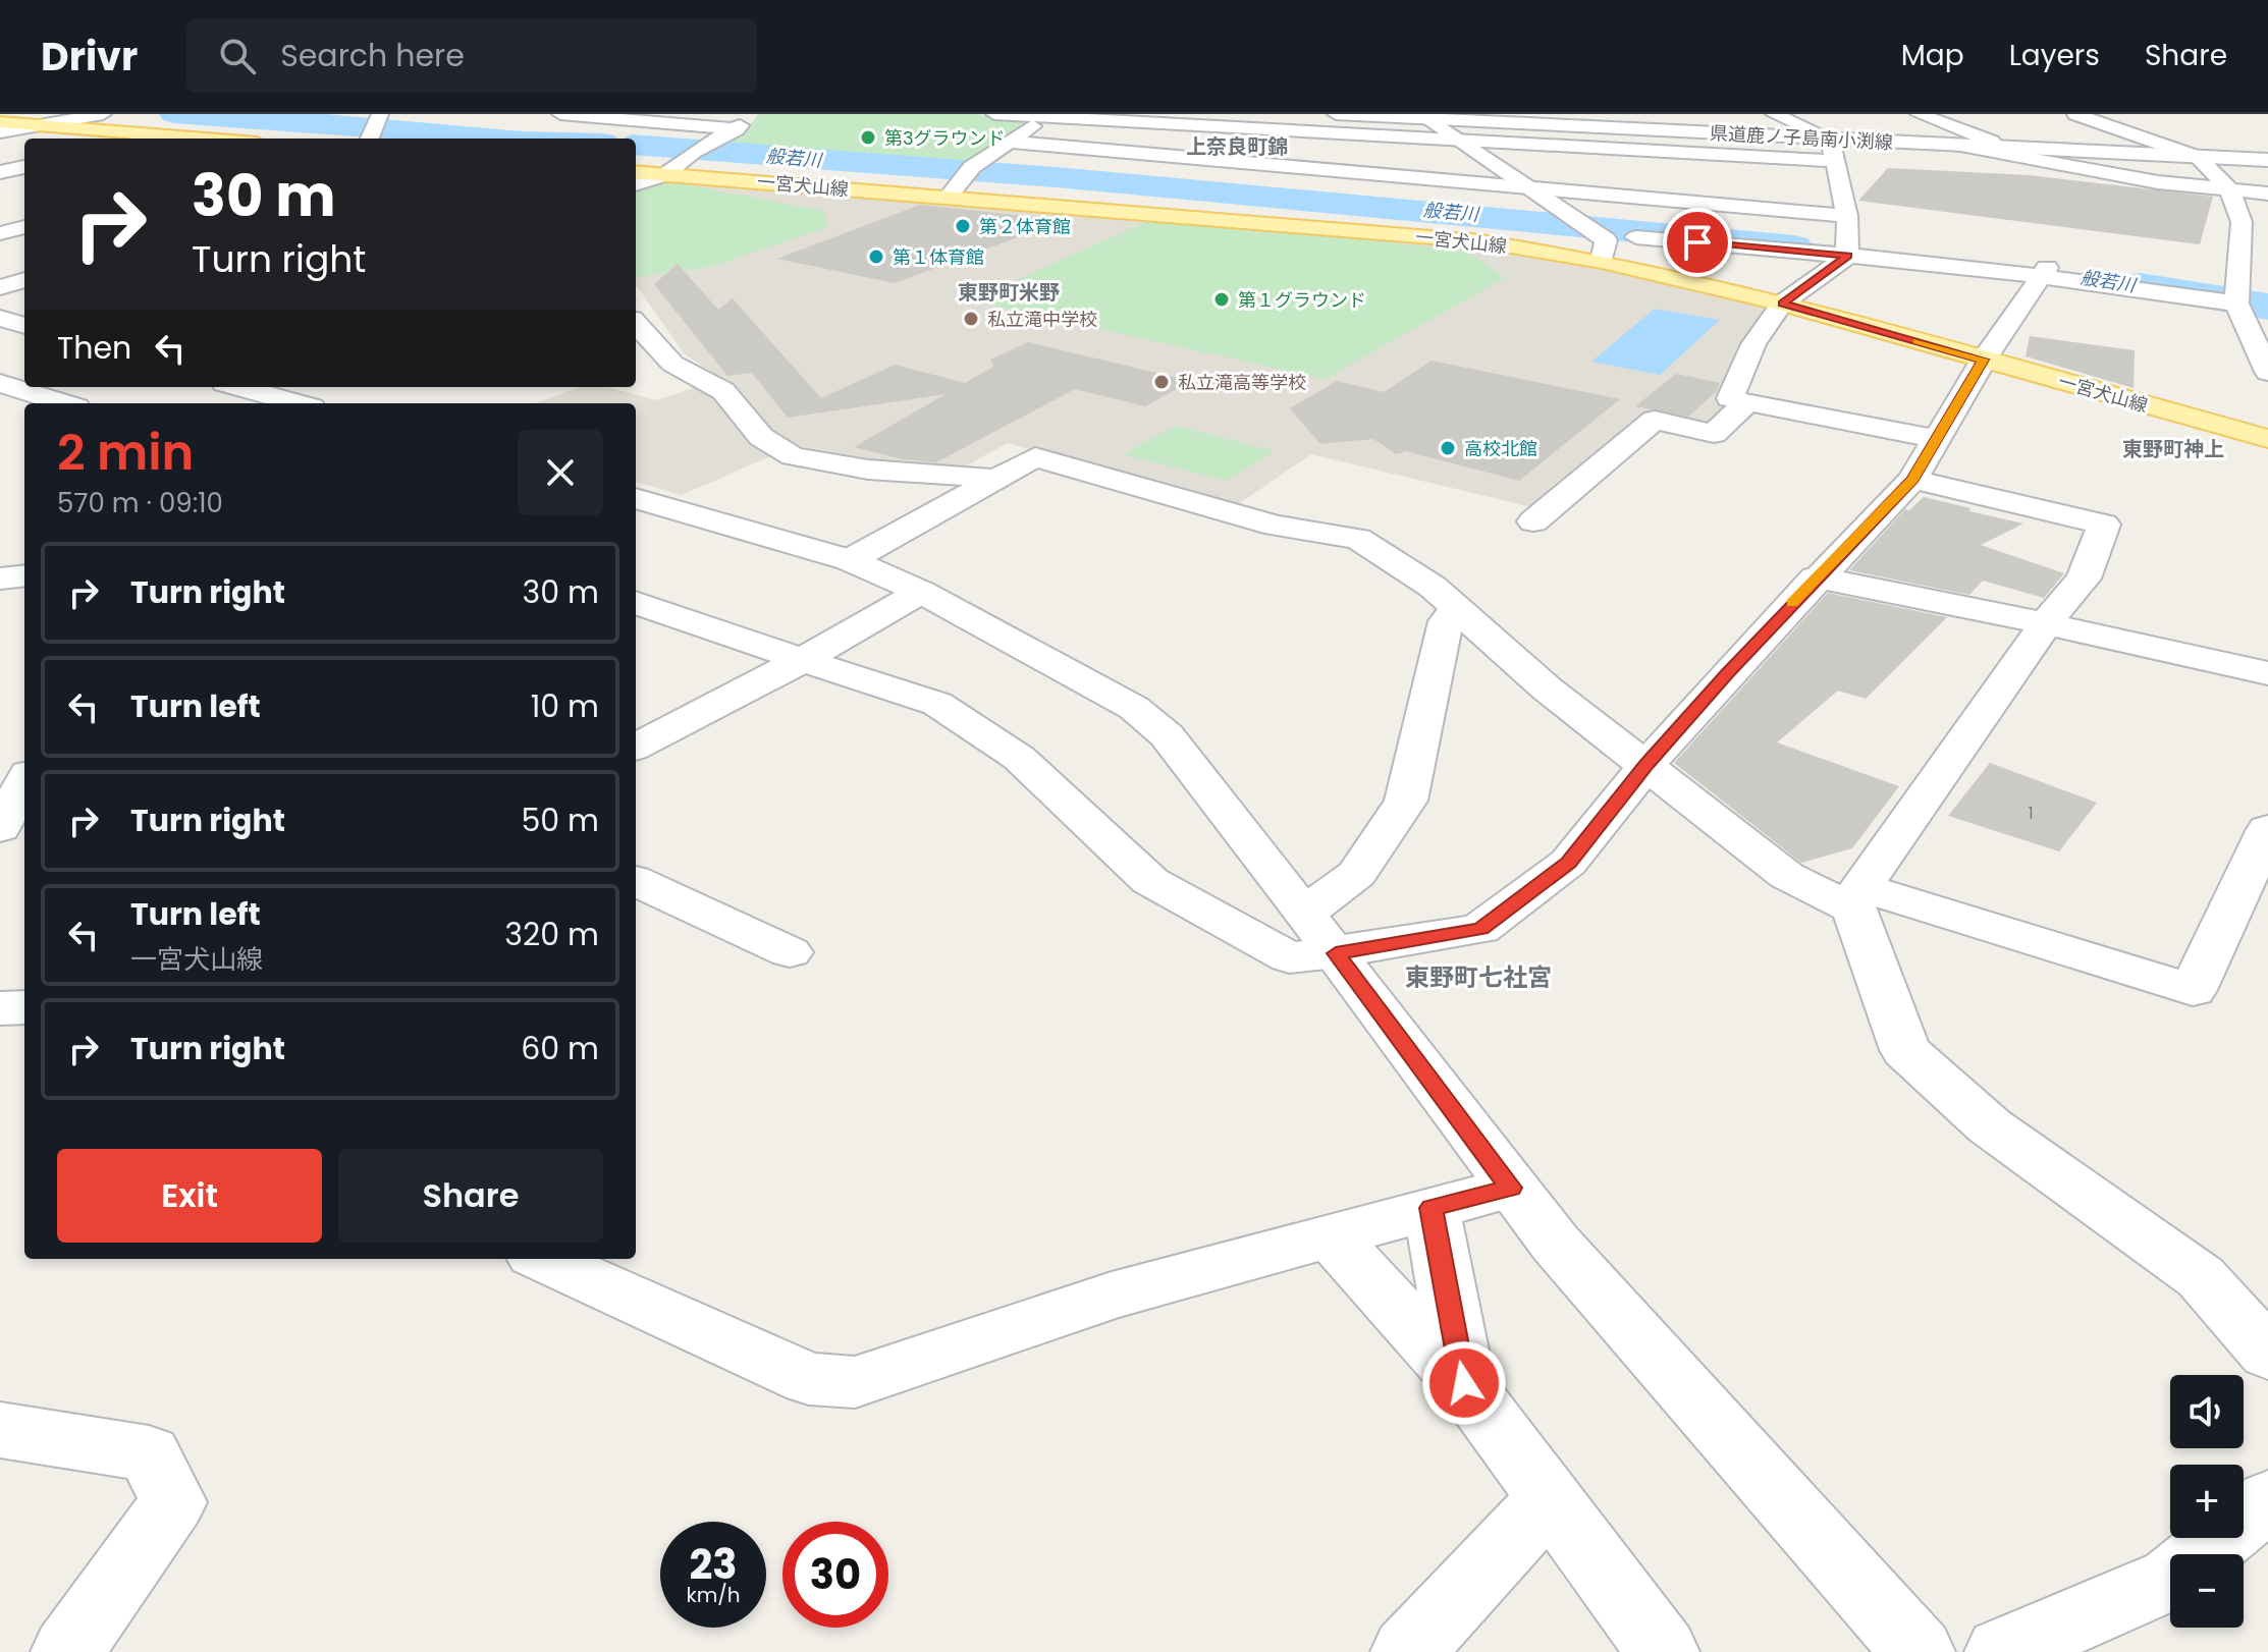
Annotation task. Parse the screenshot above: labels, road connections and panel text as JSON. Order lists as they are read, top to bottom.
{
  "streets": {
    "main road": ["一宮犬山線"],
    "street": ["県道鹿ノ子島南小渕線"]
  },
  "districts": [
    "上奈良町錦",
    "東野町米野",
    "東野町神上",
    "東野町七社宮"
  ],
  "water": ["般若川"],
  "places": [
    "第3グラウンド",
    "第２体育館",
    "第１体育館",
    "第１グラウンド",
    "私立滝中学校",
    "私立滝高等学校",
    "高校北館"
  ],
  "house_numbers": ["1"],
  "page": {
    "header": "Drivr",
    "search": "Search here",
    "nav": ["Map", "Layers", "Share"],
    "turn": ["30 m", "Turn right"],
    "then": "Then",
    "heading": ["2 min", "570 m · 09:10"],
    "list": [
      {
        "name": "Turn right",
        "value": "30 m"
      },
      {
        "name": "Turn left",
        "value": "10 m"
      },
      {
        "name": "Turn right",
        "value": "50 m"
      },
      {
        "name": "Turn left",
        "note": "一宮犬山線",
        "value": "320 m"
      },
      {
        "name": "Turn right",
        "value": "60 m"
      }
    ],
    "buttons": ["Exit", "Share"],
    "map_buttons": ["+", "−"],
    "speed": "23 km/h",
    "limit": "30"
  }
}
